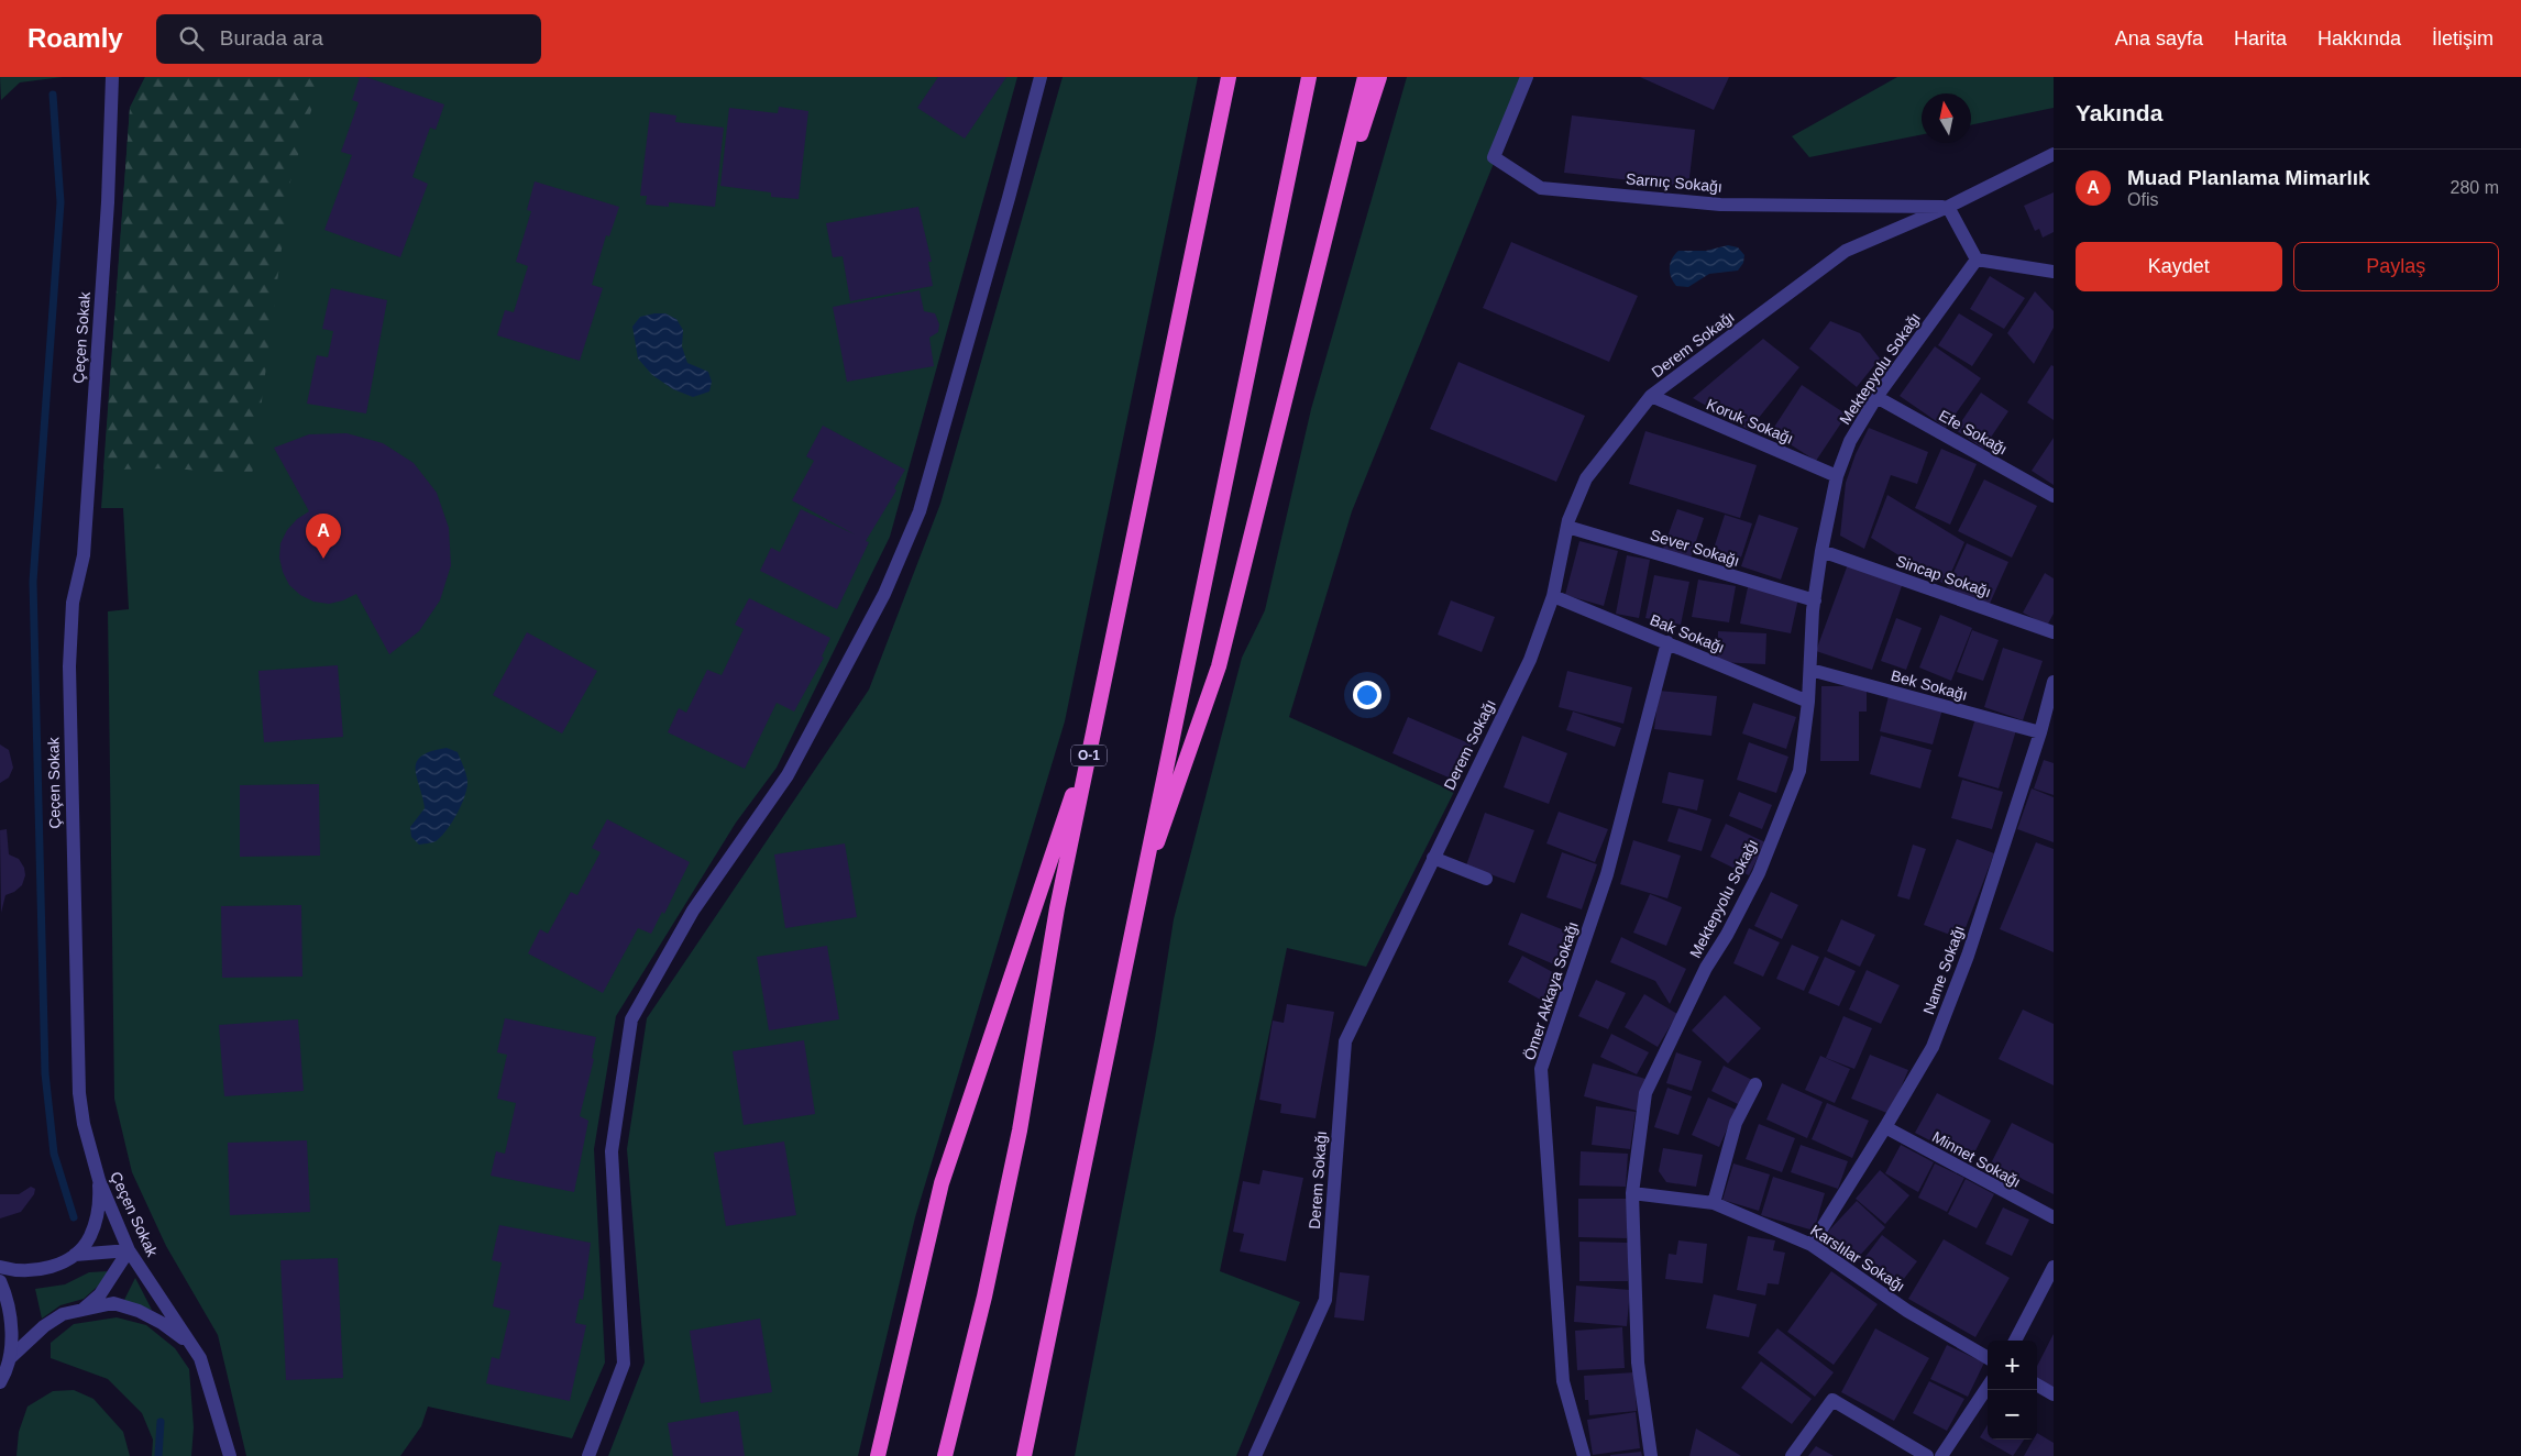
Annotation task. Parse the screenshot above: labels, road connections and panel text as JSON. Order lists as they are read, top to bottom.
{
  "streets": {
    "highway": ["O-1"],
    "street": [
      "Sarnıç Sokağı",
      "Çeçen Sokak",
      "Derem Sokağı",
      "Mektepyolu Sokağı",
      "Koruk Sokağı",
      "Efe Sokağı",
      "Sever Sokağı",
      "Sincap Sokağı",
      "Bak Sokağı",
      "Bek Sokağı",
      "Name Sokağı",
      "Ömer Akkaya Sokağı",
      "Minnet Sokağı",
      "Karslılar Sokağı"
    ]
  },
  "crossings": [
    ["Sarnıç Sokağı", "Derem Sokağı"],
    ["Derem Sokağı", "Koruk Sokağı"],
    ["Derem Sokağı", "Sever Sokağı"],
    ["Derem Sokağı", "Bak Sokağı"],
    ["Mektepyolu Sokağı", "Koruk Sokağı"],
    ["Mektepyolu Sokağı", "Efe Sokağı"],
    ["Mektepyolu Sokağı", "Sever Sokağı"],
    ["Mektepyolu Sokağı", "Sincap Sokağı"],
    ["Mektepyolu Sokağı", "Bak Sokağı"],
    ["Mektepyolu Sokağı", "Bek Sokağı"],
    ["Mektepyolu Sokağı", "Karslılar Sokağı"],
    ["Bak Sokağı", "Ömer Akkaya Sokağı"],
    ["Bek Sokağı", "Name Sokağı"],
    ["Name Sokağı", "Minnet Sokağı"],
    ["Name Sokağı", "Karslılar Sokağı"]
  ],
  "north": "top",
  "page": {
    "header": "Roamly",
    "search": "Burada ara",
    "nav": [
      "Ana sayfa",
      "Harita",
      "Hakkında",
      "İletişim"
    ],
    "heading": "Yakında",
    "list": [
      {
        "mark": "A",
        "name": "Muad Planlama Mimarlık",
        "note": "Ofis",
        "value": "280 m"
      }
    ],
    "buttons": ["Kaydet", "Paylaş"],
    "pins": "A",
    "map_buttons": ["+", "−"]
  }
}
